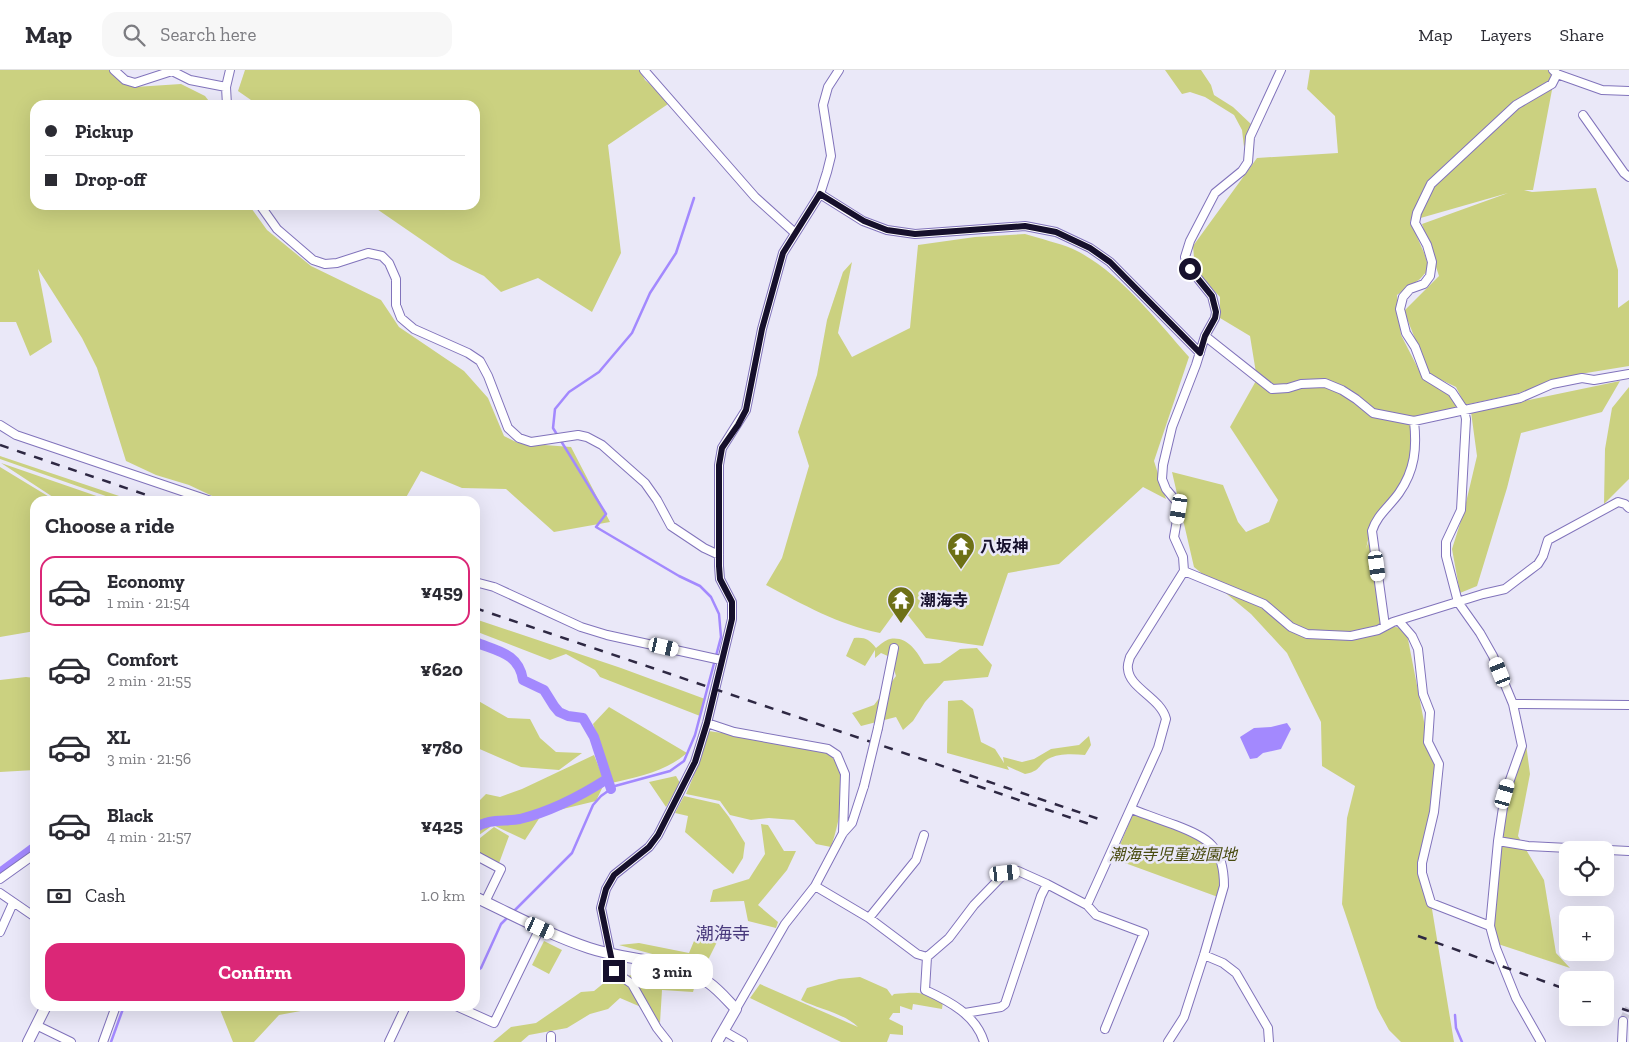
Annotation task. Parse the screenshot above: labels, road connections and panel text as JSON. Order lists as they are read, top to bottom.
{
  "districts": ["潮海寺"],
  "parks": ["潮海寺児童遊園地"],
  "places": {
    "temple": ["八坂神", "潮海寺"]
  },
  "page": {
    "header": "Map",
    "search": "Search here",
    "nav": ["Map", "Layers", "Share"],
    "banner": ["Pickup", "Drop-off"],
    "heading": "Choose a ride",
    "list": [
      {
        "name": "Economy",
        "note": "1 min · 21:54",
        "value": "¥459"
      },
      {
        "name": "Comfort",
        "note": "2 min · 21:55",
        "value": "¥620"
      },
      {
        "name": "XL",
        "note": "3 min · 21:56",
        "value": "¥780"
      },
      {
        "name": "Black",
        "note": "4 min · 21:57",
        "value": "¥425"
      }
    ],
    "map_buttons": ["+", "−"],
    "pay": ["Cash", "1.0 km"],
    "buttons": "Confirm",
    "bubble": "3 min"
  }
}
